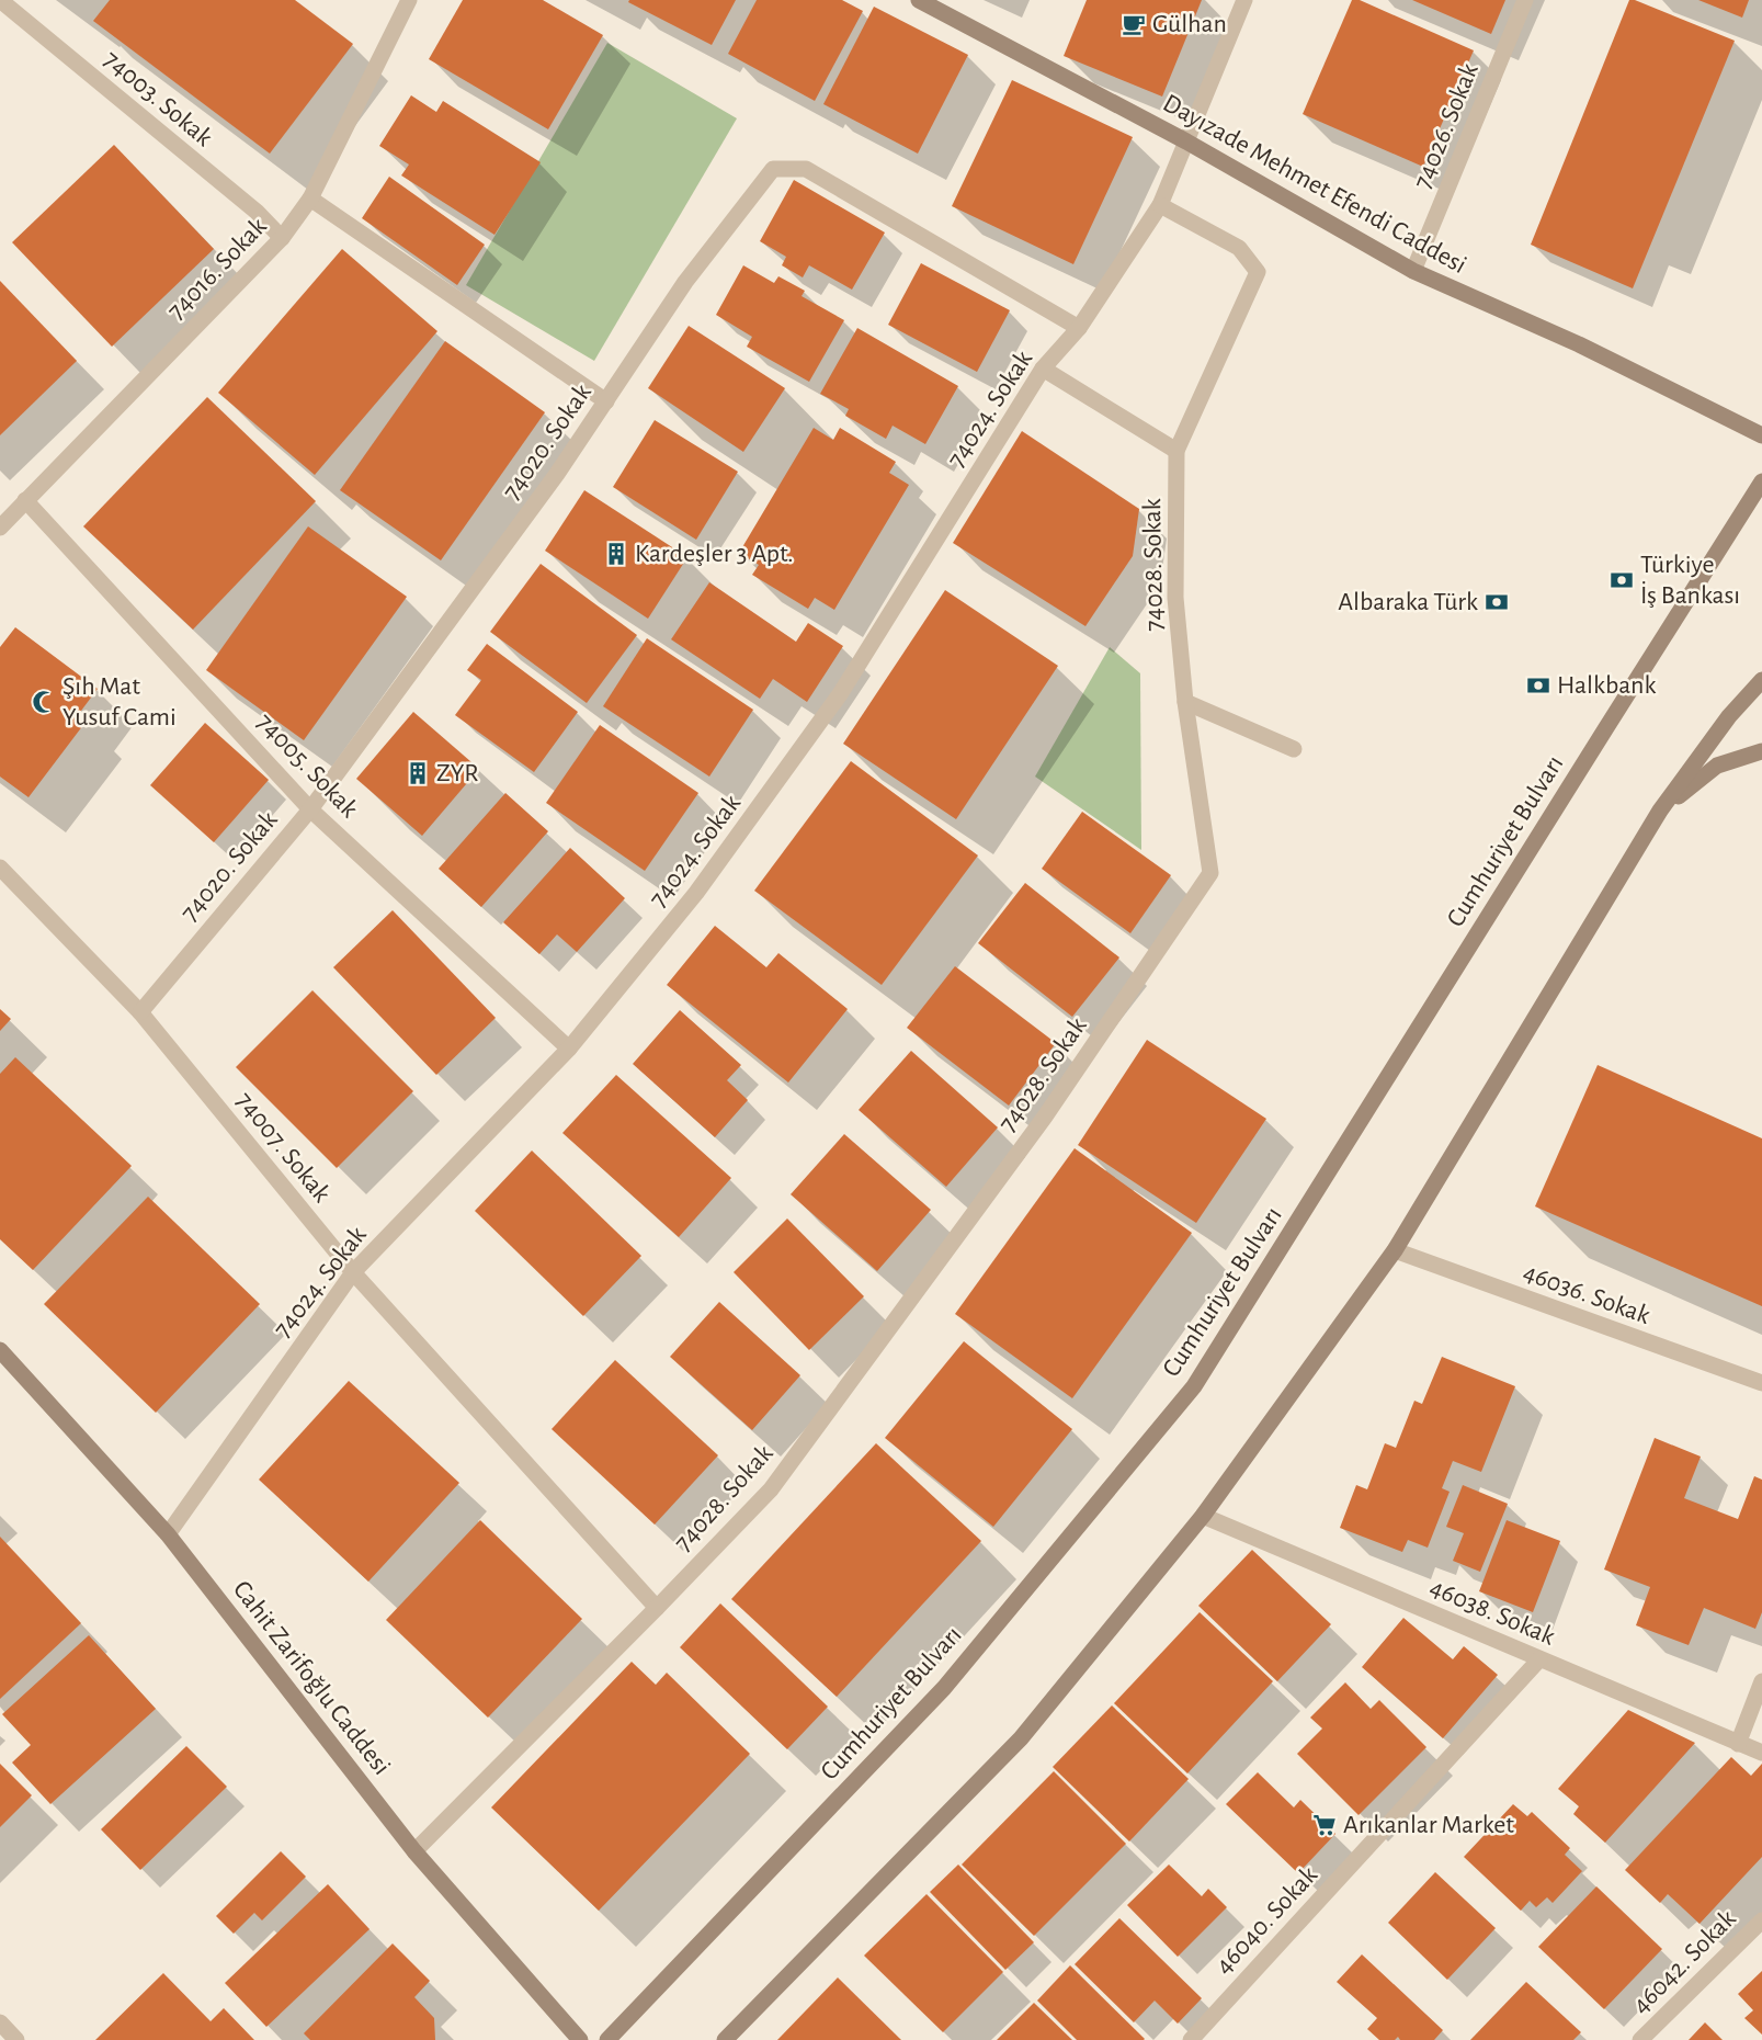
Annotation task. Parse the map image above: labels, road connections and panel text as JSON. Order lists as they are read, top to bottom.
{
  "streets": {
    "main road": ["Dayızade Mehmet Efendi Caddesi", "Cumhuriyet Bulvarı", "Cahit Zarifoğlu Caddesi"],
    "street": [
      "74003. Sokak",
      "74026. Sokak",
      "74016. Sokak",
      "74024. Sokak",
      "74020. Sokak",
      "74028. Sokak",
      "74005. Sokak",
      "74007. Sokak",
      "46036. Sokak",
      "46038. Sokak",
      "46040. Sokak",
      "46042. Sokak"
    ]
  },
  "crossings": [
    ["74003. Sokak", "74016. Sokak"],
    ["74026. Sokak", "Dayızade Mehmet Efendi Caddesi"],
    ["Dayızade Mehmet Efendi Caddesi", "74024. Sokak"],
    ["74016. Sokak", "74005. Sokak"],
    ["74024. Sokak", "74020. Sokak"],
    ["74024. Sokak", "74028. Sokak"],
    ["74024. Sokak", "74005. Sokak"],
    ["74024. Sokak", "74007. Sokak"],
    ["74024. Sokak", "Cahit Zarifoğlu Caddesi"],
    ["74020. Sokak", "74005. Sokak"],
    ["74020. Sokak", "74007. Sokak"],
    ["74028. Sokak", "74007. Sokak"],
    ["74028. Sokak", "Cahit Zarifoğlu Caddesi"],
    ["46038. Sokak", "46040. Sokak"]
  ],
  "places": {
    "cafe": ["Gülhan"],
    "building": ["Kardeşler 3 Apt.", "ZYR"],
    "bank": ["Türkiye İş Bankası", "Albaraka Türk", "Halkbank"],
    "mosque": ["Şıh Mat Yusuf Cami"],
    "supermarket": ["Arıkanlar Market"]
  }
}
